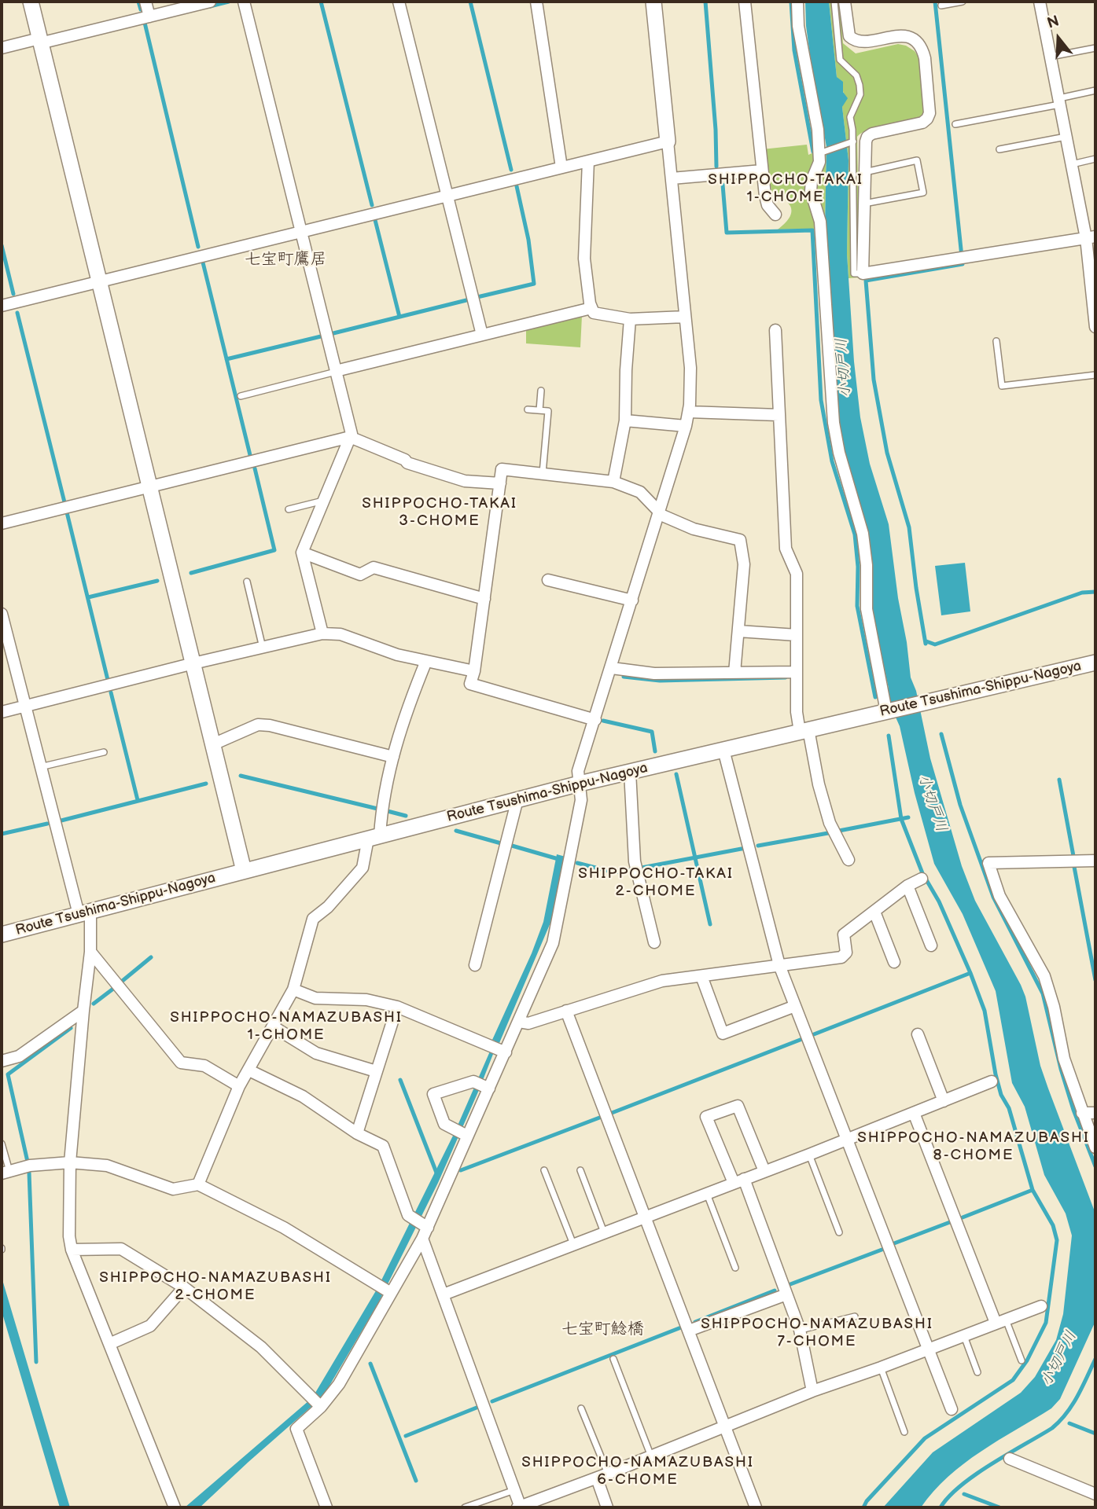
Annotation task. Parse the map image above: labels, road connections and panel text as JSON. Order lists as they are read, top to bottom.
{
  "streets": {
    "main road": ["Route Tsushima-Shippu-Nagoya"]
  },
  "districts": [
    "SHIPPOCHO-TAKAI 1-CHOME",
    "七宝町鷹居",
    "SHIPPOCHO-TAKAI 3-CHOME",
    "SHIPPOCHO-TAKAI 2-CHOME",
    "SHIPPOCHO-NAMAZUBASHI 1-CHOME",
    "SHIPPOCHO-NAMAZUBASHI 8-CHOME",
    "SHIPPOCHO-NAMAZUBASHI 2-CHOME",
    "SHIPPOCHO-NAMAZUBASHI 7-CHOME",
    "七宝町鯰橋",
    "SHIPPOCHO-NAMAZUBASHI 6-CHOME"
  ],
  "water": ["小切戸川"],
  "north": "top"
}
